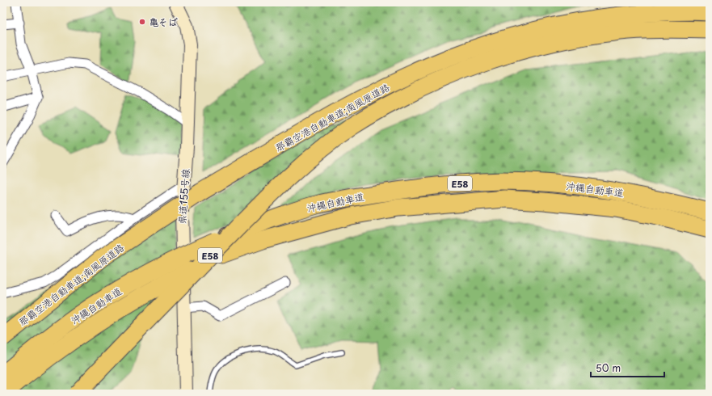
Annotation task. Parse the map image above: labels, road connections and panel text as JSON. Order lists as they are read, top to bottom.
{
  "streets": {
    "highway": ["那覇空港自動車道;南風原道路", "E58", "沖縄自動車道"],
    "main road": ["県道155号線"]
  },
  "places": ["亀そば"],
  "scale_bar": "50 m"
}
